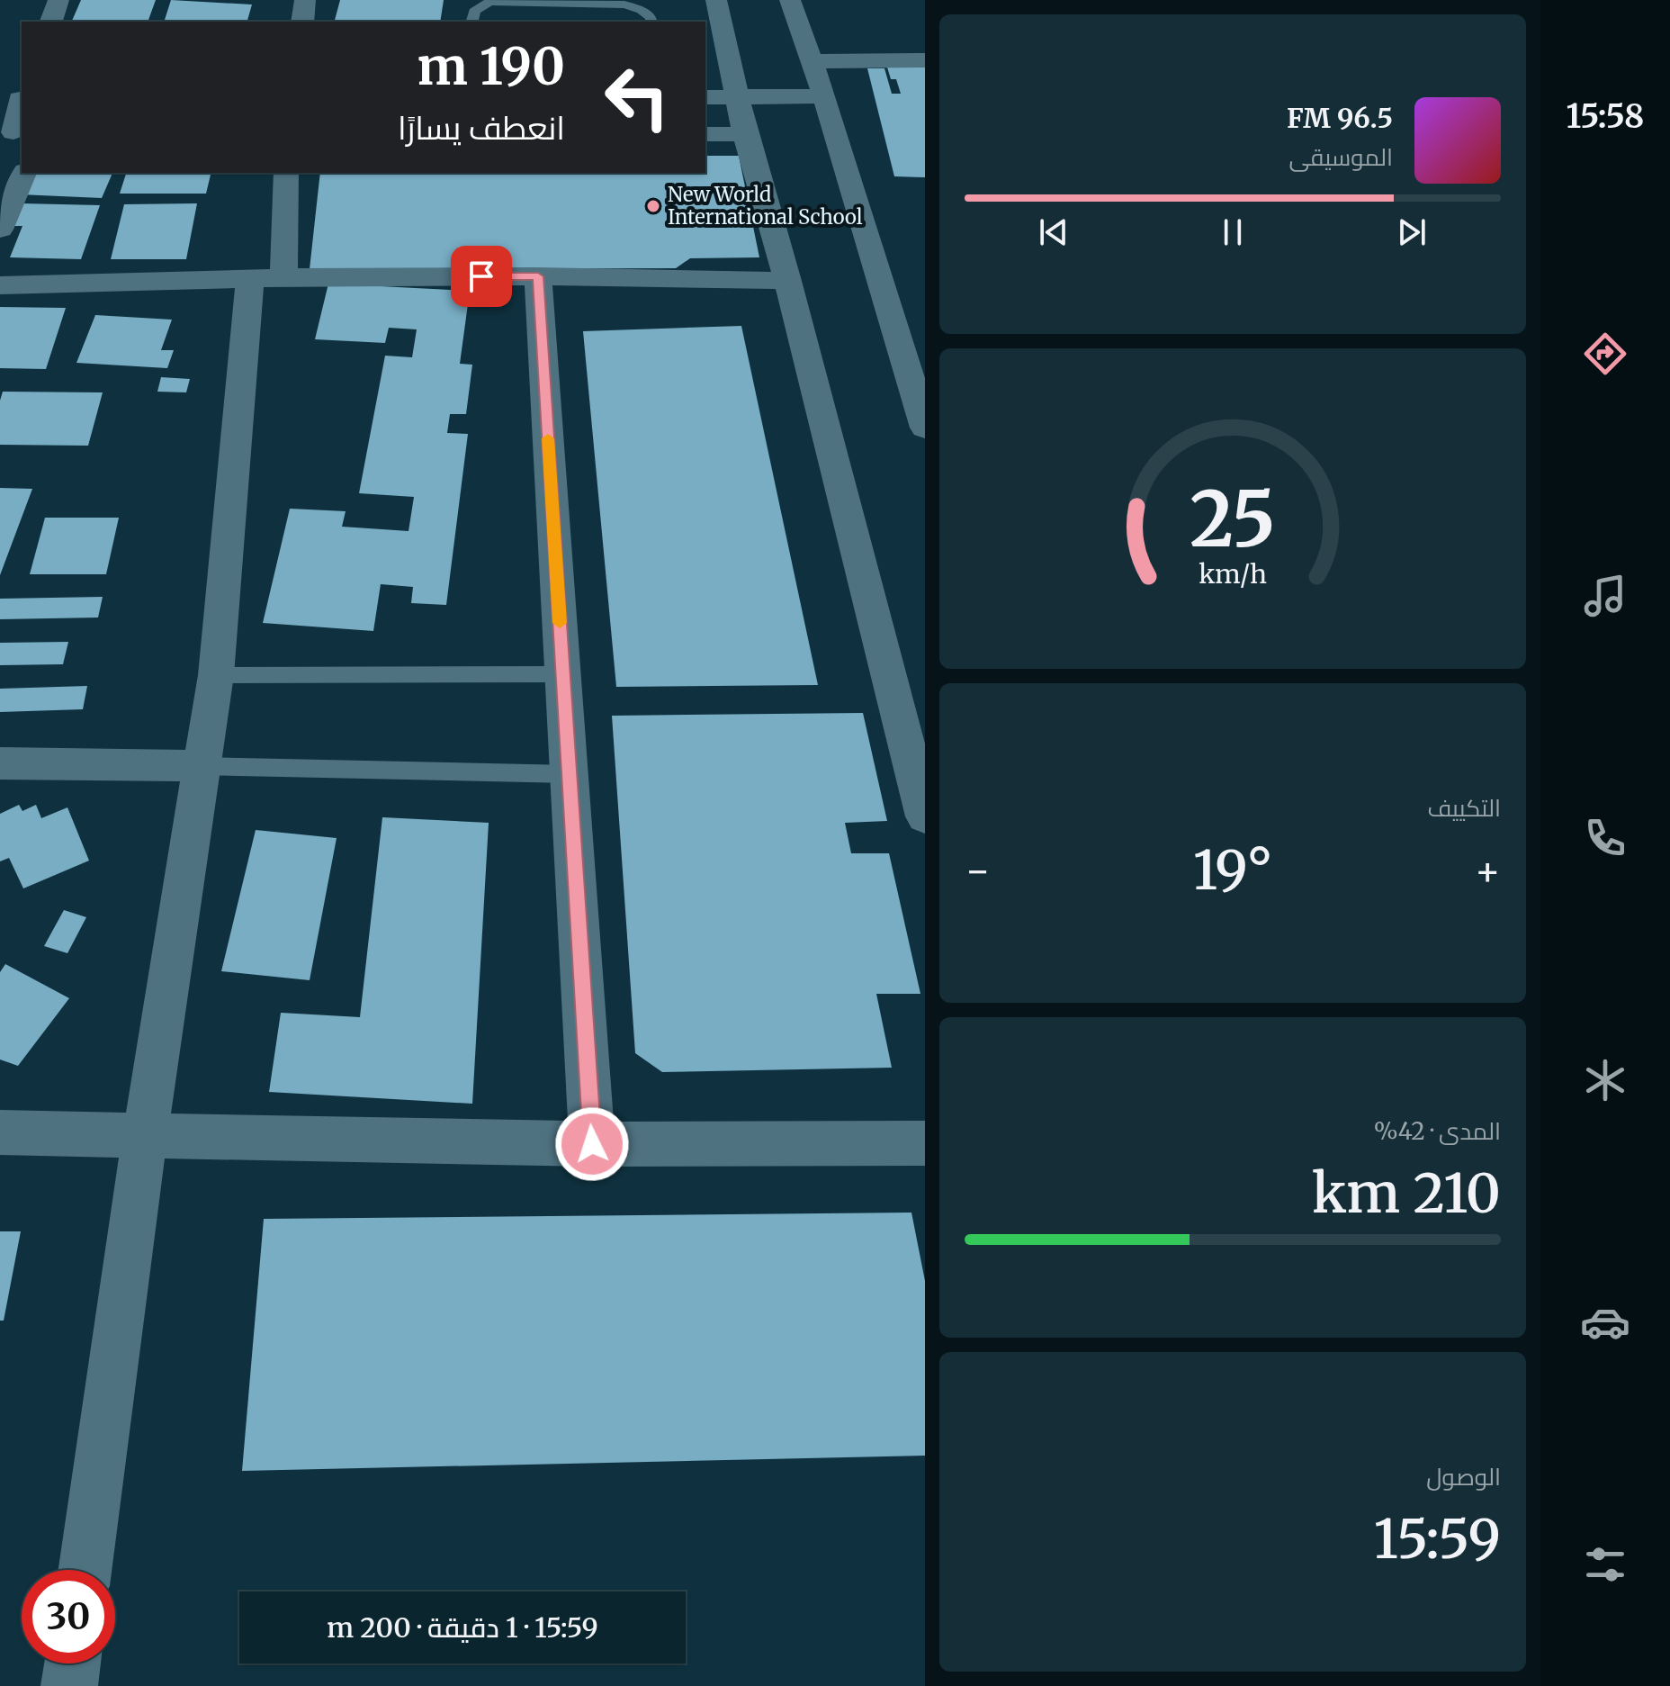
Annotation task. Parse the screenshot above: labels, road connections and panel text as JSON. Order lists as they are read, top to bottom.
{
  "places": ["New World International School"],
  "page": {
    "tabs": "15:58",
    "turn": ["190 m", "انعطف يسارًا"],
    "song": ["96.5 FM", "الموسيقى"],
    "tile": [
      "التكييف",
      ["المدى · 42%", "210 km"],
      ["الوصول", "15:59"]
    ],
    "heat": ["−", "19°", "+"],
    "limit": "30",
    "trip": "15:59 · 1 دقيقة · 200 m",
    "gauge": ["25", "km/h"]
  }
}
